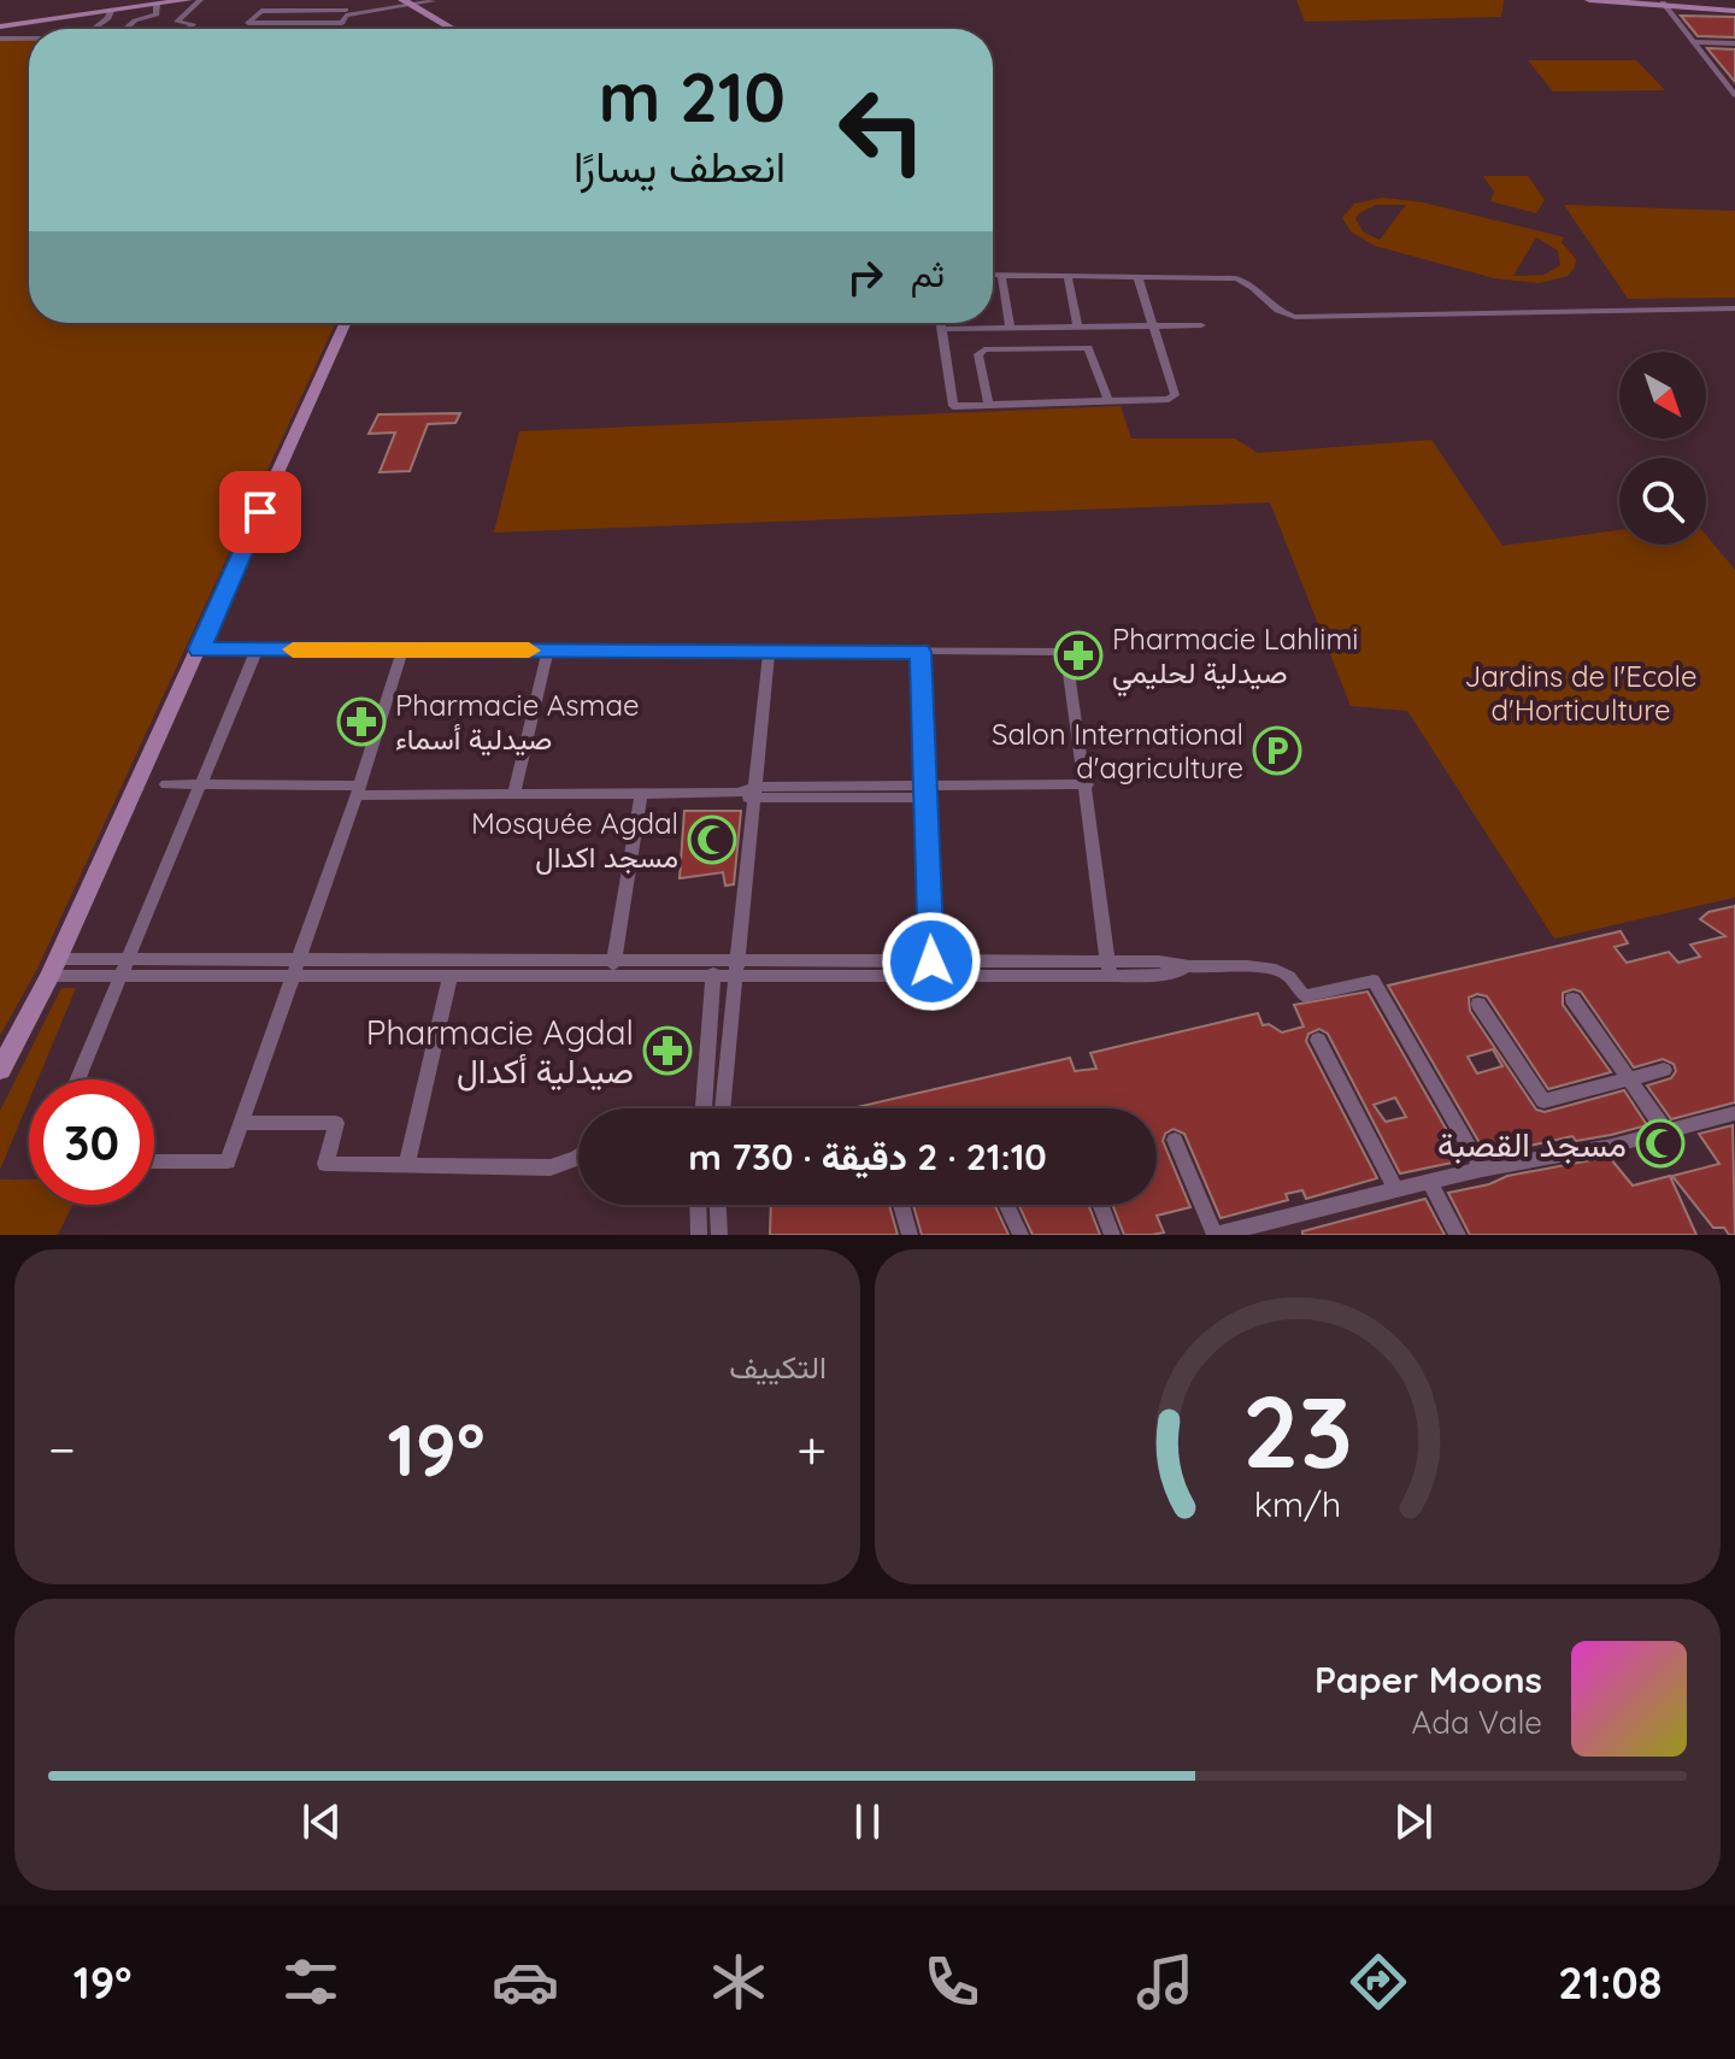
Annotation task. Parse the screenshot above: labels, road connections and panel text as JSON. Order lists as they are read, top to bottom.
{
  "parks": ["Jardins de I'Ecole d'Horticulture"],
  "places": {
    "pharmacy": ["Pharmacie Lahlimi صيدلية لحليمي", "Pharmacie Asmae صيدلية أسماء", "Pharmacie Agdal صيدلية أكدال"],
    "parking": ["Salon International d'agriculture"],
    "mosque": ["Mosquée Agdal مسجد اكدال", "مسجد القصبة"]
  },
  "north": "bottom right",
  "page": {
    "turn": ["210 m", "انعطف يسارًا"],
    "then": "ثم",
    "limit": "30",
    "trip": "21:10 · 2 دقيقة · 730 m",
    "tile": "التكييف",
    "heat": ["−", "19°", "+"],
    "song": ["Paper Moons", "Ada Vale"],
    "tabs": ["21:08", "19°"],
    "gauge": ["23", "km/h"]
  }
}
